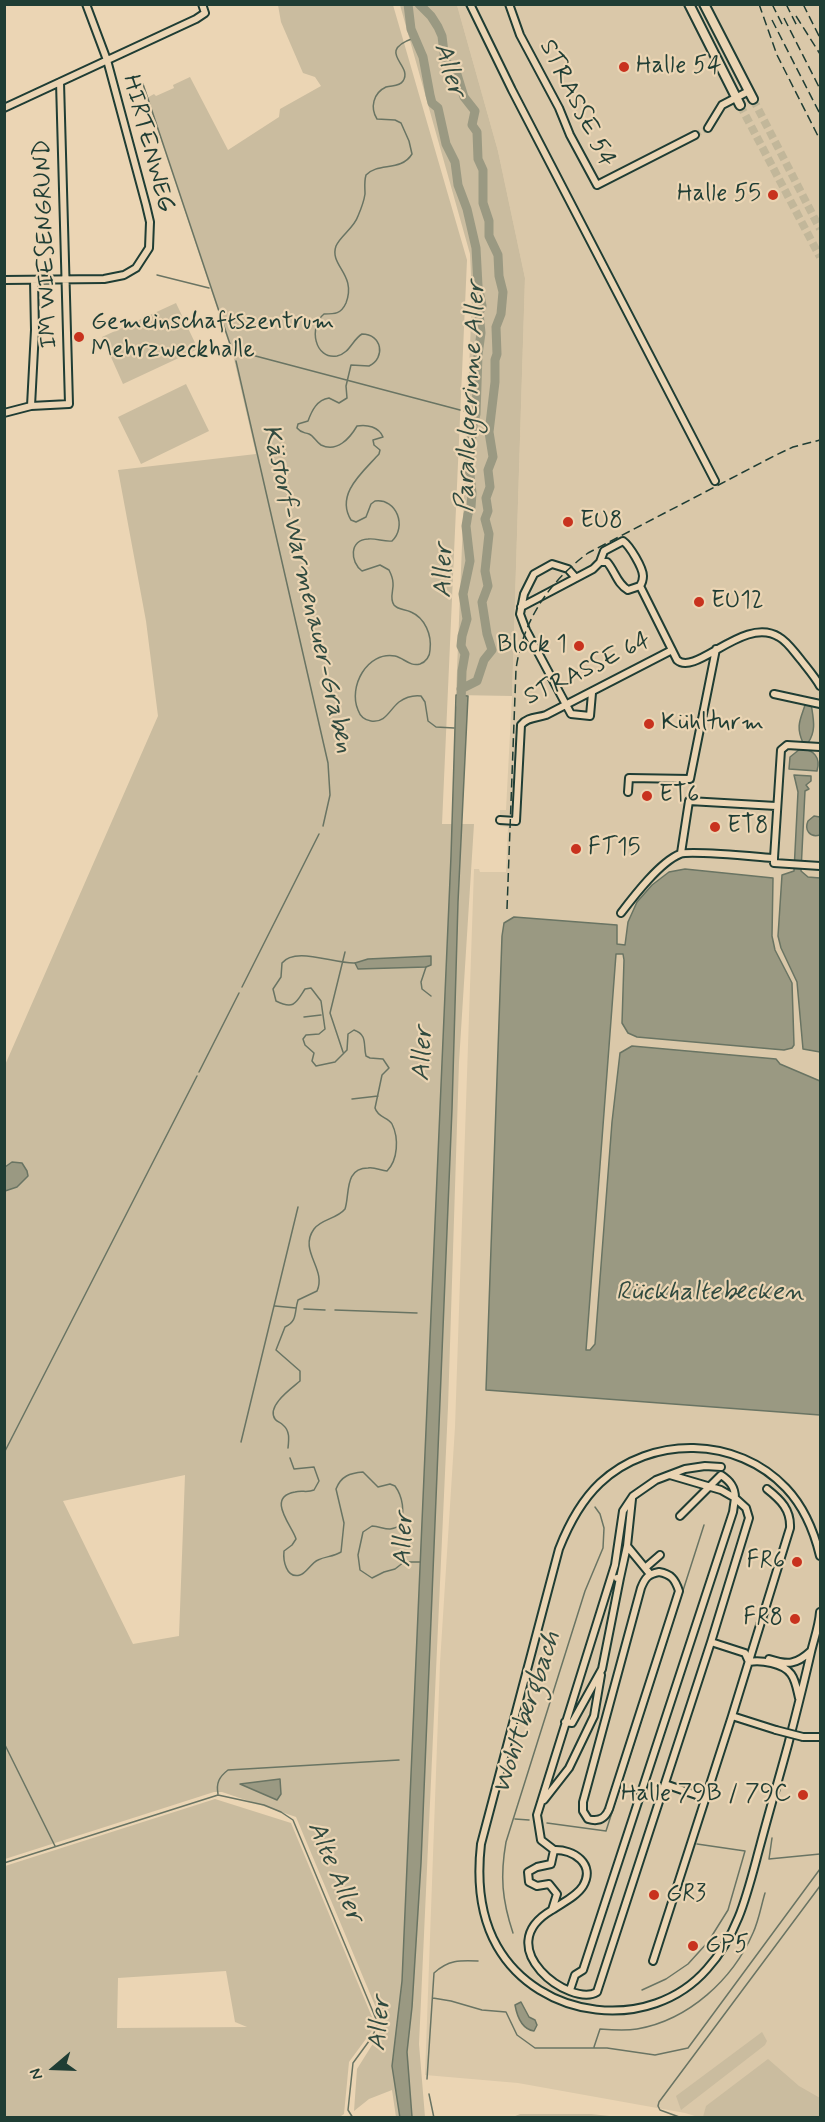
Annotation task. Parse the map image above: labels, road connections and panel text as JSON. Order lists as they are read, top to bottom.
{
  "streets": {
    "street": [
      "STRASSE 54",
      "HIRTENWEG",
      "IM WIESENGRUND",
      "STRASSE 64"
    ]
  },
  "crossings": [
    ["HIRTENWEG", "IM WIESENGRUND"]
  ],
  "water": [
    "Aller",
    "Parallelgerinne Aller",
    "Kästorf-Warmenauer-Graben",
    "Rückhaltebecken",
    "Wohltbergbach",
    "Alte Aller"
  ],
  "places": [
    "Halle 54",
    "Halle 55",
    "Gemeinschaftszentrum Mehrzweckhalle",
    "EU8",
    "EU12",
    "Block 1",
    "Kühlturm",
    "ET6",
    "ET8",
    "FT15",
    "FR6",
    "FR8",
    "Halle 79B / 79C",
    "GR3",
    "GP5"
  ],
  "north": "left"
}
